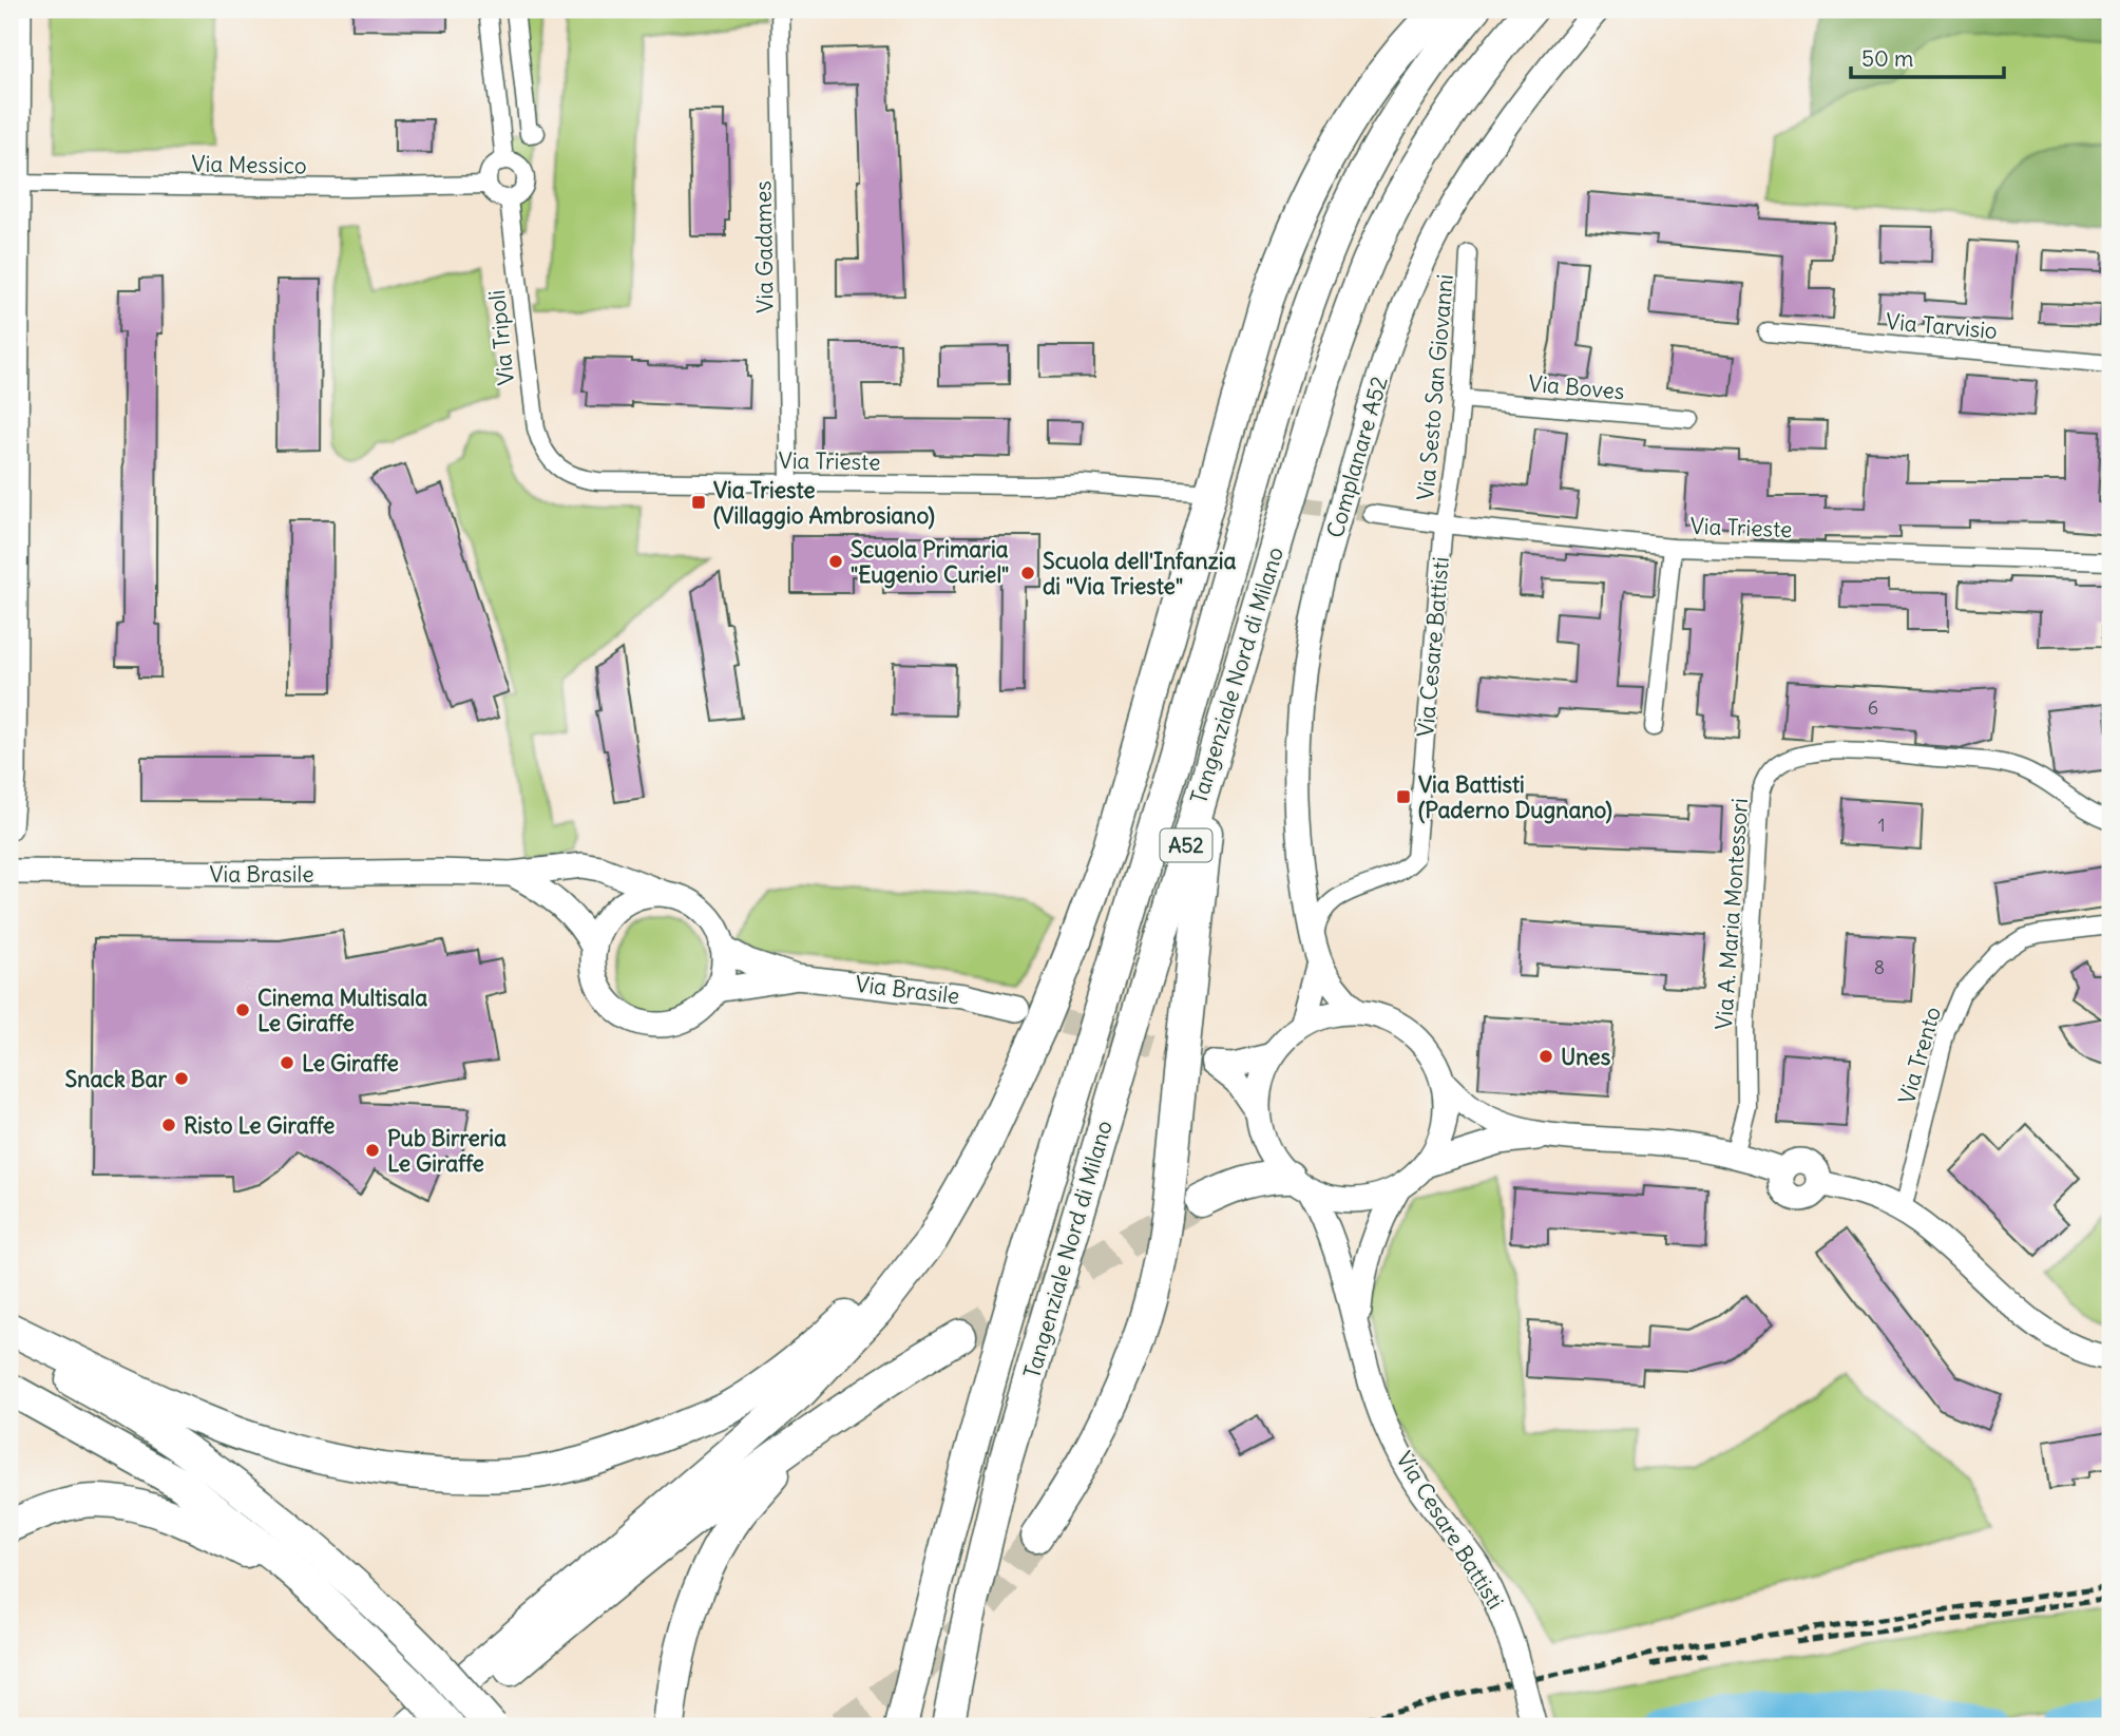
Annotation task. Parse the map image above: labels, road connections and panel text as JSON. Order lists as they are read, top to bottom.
{
  "streets": {
    "highway": ["Tangenziale Nord di Milano", "A52"],
    "street": [
      "Via Messico",
      "Via Gadames",
      "Via Tarvisio",
      "Via Tripoli",
      "Via Sesto San Giovanni",
      "Via Boves",
      "Complanare A52",
      "Via Trieste",
      "Via Cesare Battisti",
      "Via Brasile",
      "Via A. Maria Montessori",
      "Via Trento"
    ]
  },
  "crossings": [
    ["Via Messico", "Via Tripoli"],
    ["Via Gadames", "Via Trieste"],
    ["Via Tripoli", "Via Trieste"],
    ["Via Sesto San Giovanni", "Via Boves"],
    ["Via Sesto San Giovanni", "Via Trieste"],
    ["Via Sesto San Giovanni", "Via Cesare Battisti"],
    ["Complanare A52", "Via Cesare Battisti"],
    ["Via Trieste", "Via Cesare Battisti"]
  ],
  "places": {
    "transit": ["Via Trieste (Villaggio Ambrosiano)", "Via Battisti (Paderno Dugnano)"],
    "other": [
      "Scuola Primaria \"Eugenio Curiel\"",
      "Scuola dell'Infanzia di \"Via Trieste\"",
      "Cinema Multisala Le Giraffe",
      "Unes",
      "Le Giraffe",
      "Snack Bar",
      "Risto Le Giraffe",
      "Pub Birreria Le Giraffe"
    ]
  },
  "house_numbers": ["6", "1", "8"],
  "scale_bar": "50 m"
}
